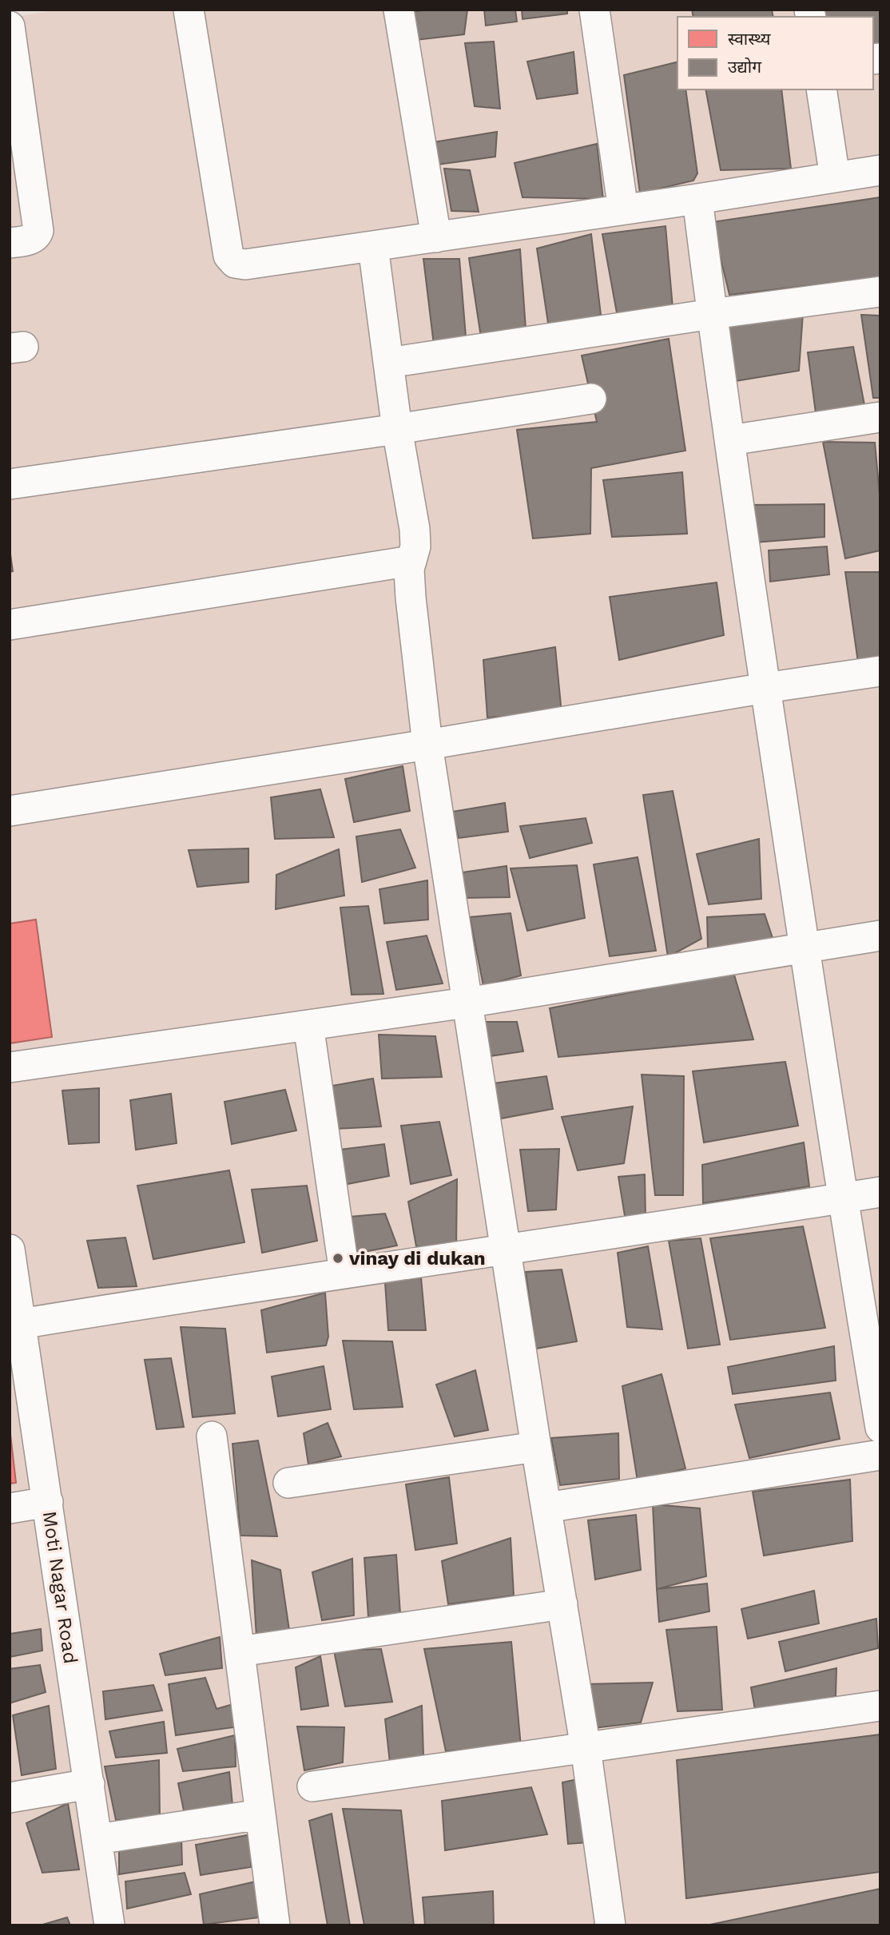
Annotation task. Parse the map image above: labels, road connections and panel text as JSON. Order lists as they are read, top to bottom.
{
  "streets": {
    "street": ["Moti Nagar Road"]
  },
  "places": ["vinay di dukan"],
  "legend": ["स्वास्थ्य", "उद्योग"]
}
